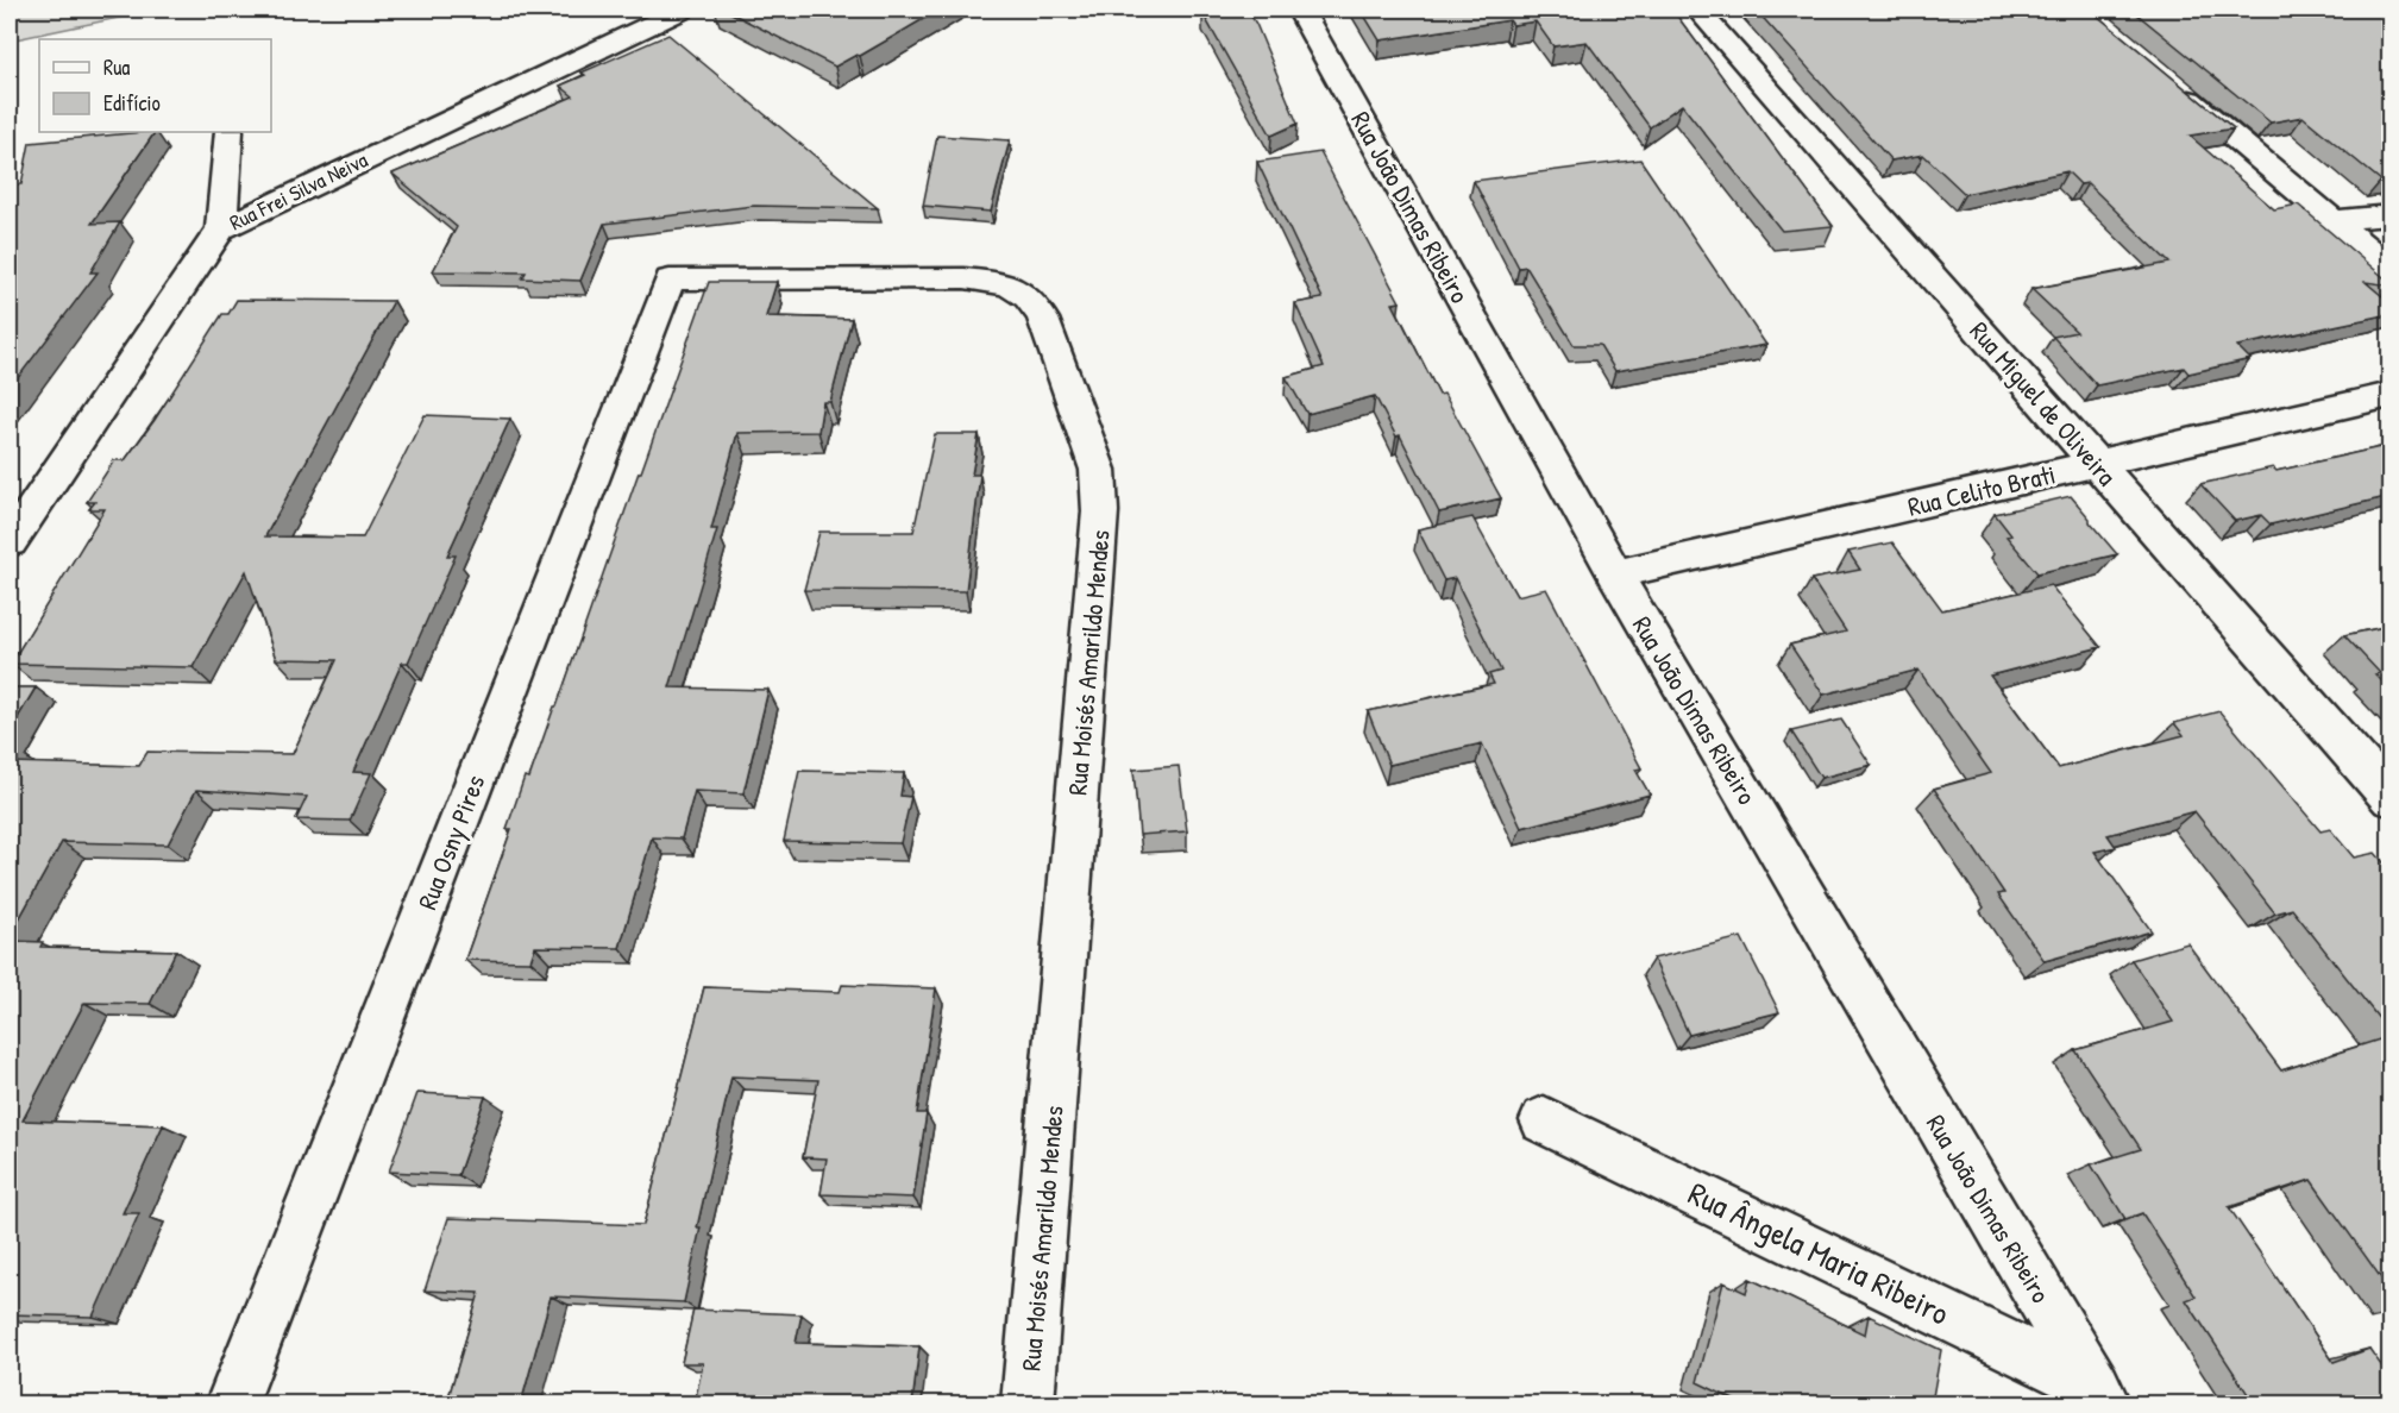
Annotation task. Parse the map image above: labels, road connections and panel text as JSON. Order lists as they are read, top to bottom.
{
  "streets": {
    "street": [
      "Rua Frei Silva Neiva",
      "Rua João Dimas Ribeiro",
      "Rua Miguel de Oliveira",
      "Rua Celito Brati",
      "Rua Moisés Amarildo Mendes",
      "Rua Osny Pires",
      "Rua Ângela Maria Ribeiro"
    ]
  },
  "crossings": [
    ["Rua João Dimas Ribeiro", "Rua Celito Brati"],
    ["Rua João Dimas Ribeiro", "Rua Ângela Maria Ribeiro"],
    ["Rua Miguel de Oliveira", "Rua Celito Brati"],
    ["Rua Moisés Amarildo Mendes", "Rua Osny Pires"]
  ],
  "legend": ["Rua", "Edifício"]
}
